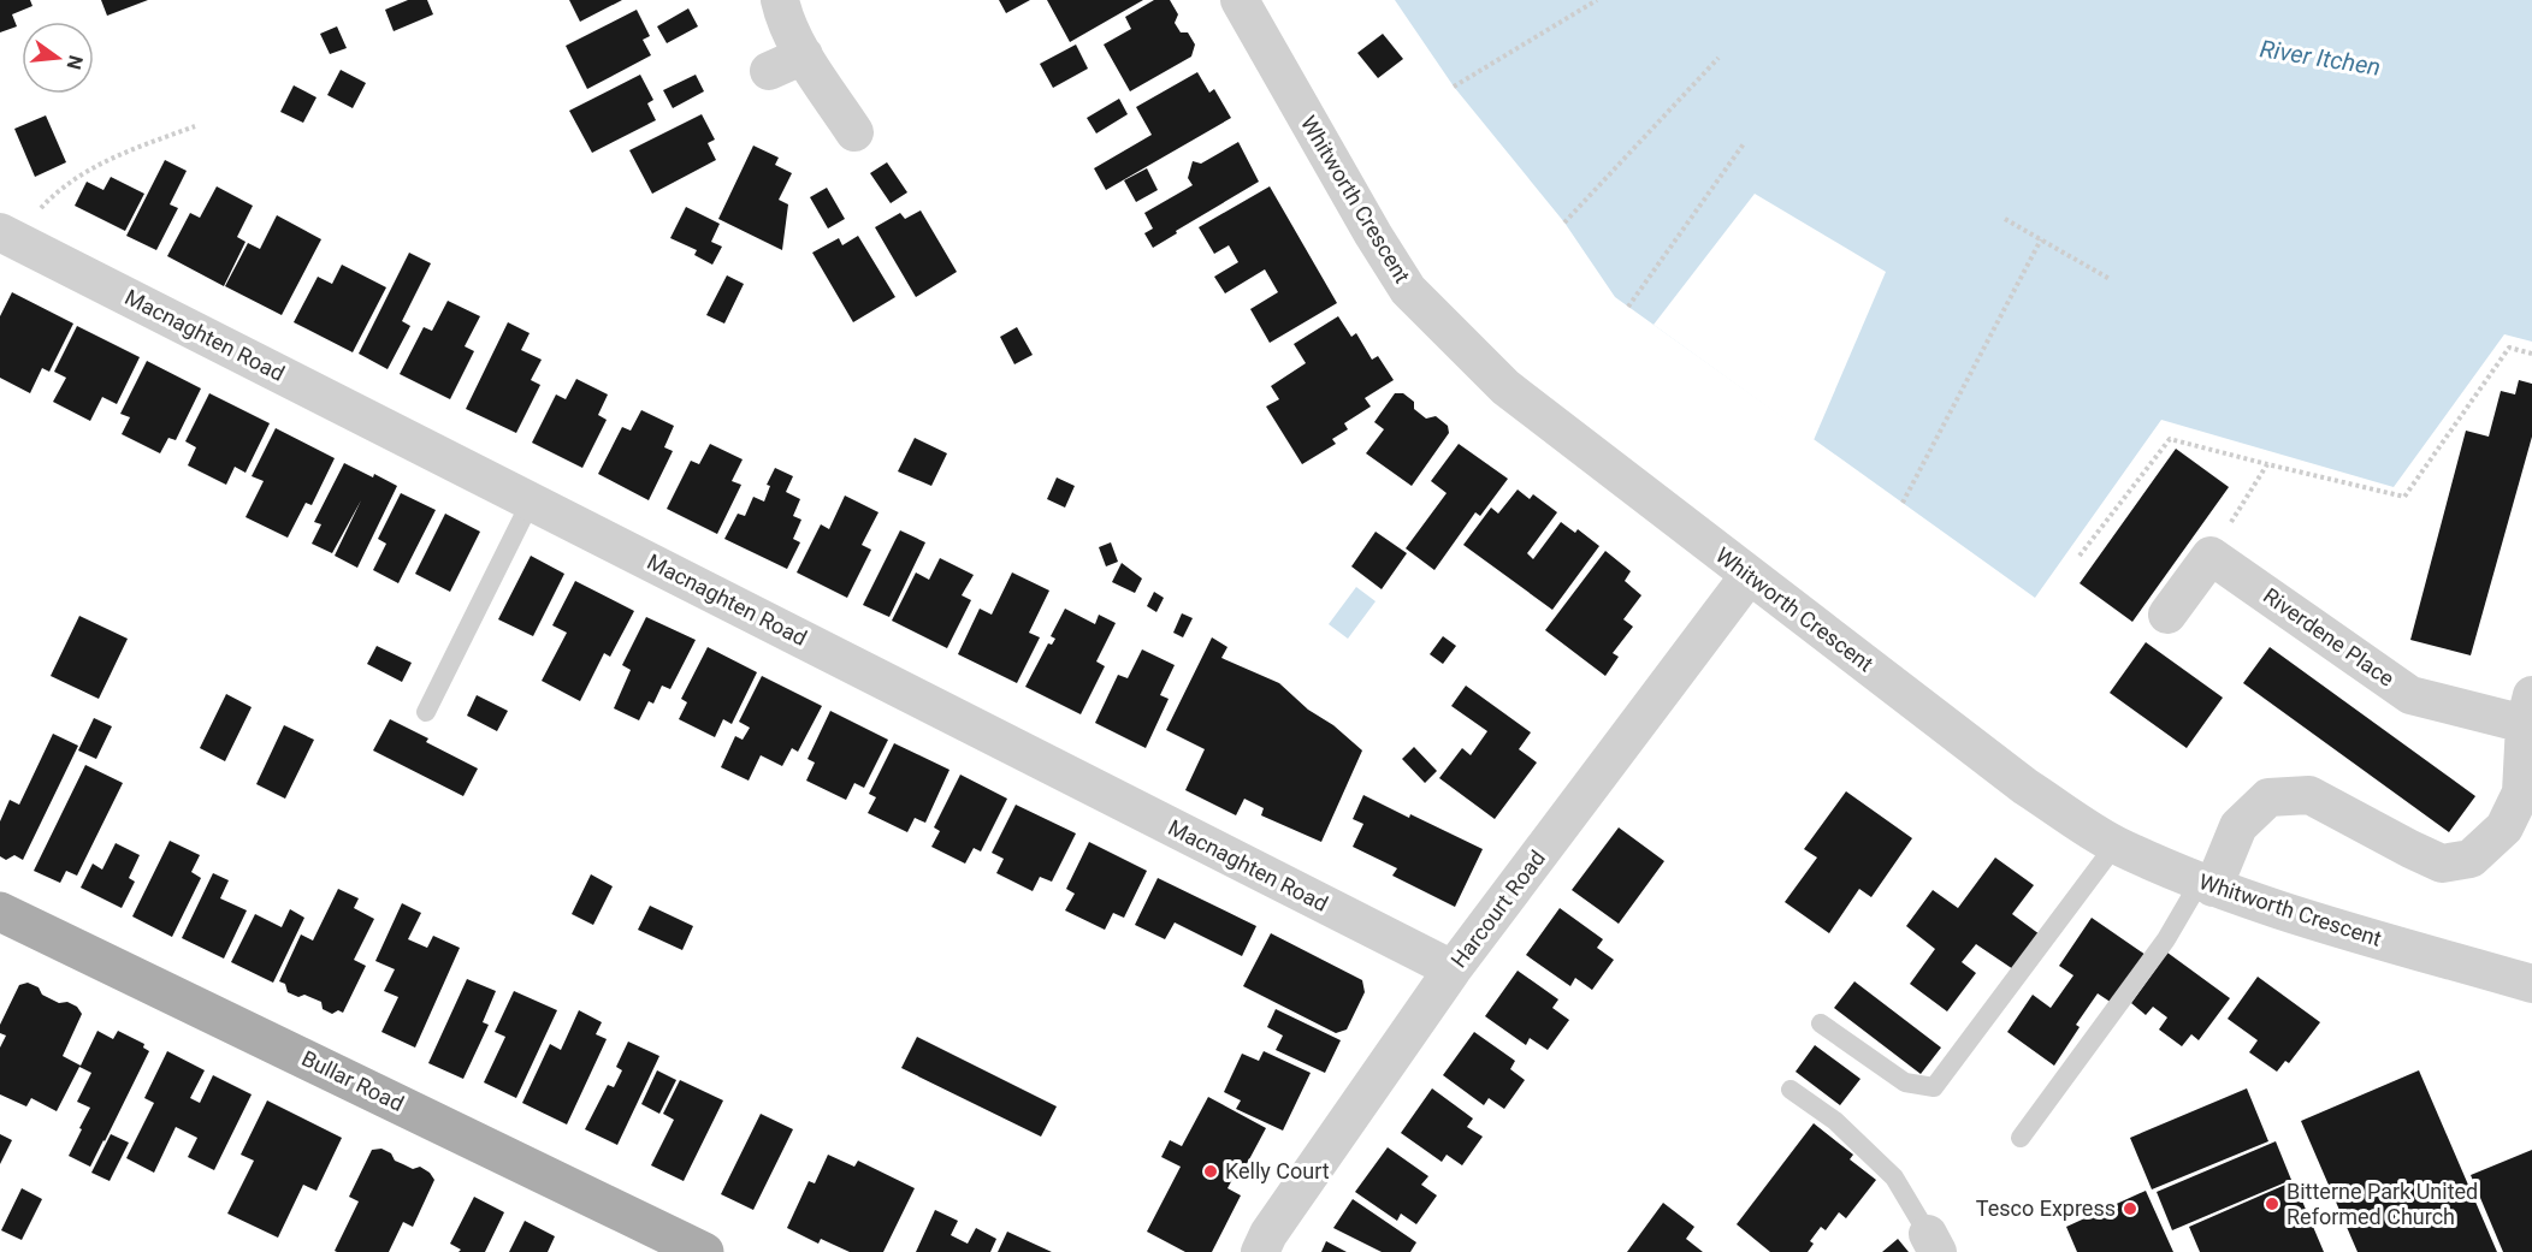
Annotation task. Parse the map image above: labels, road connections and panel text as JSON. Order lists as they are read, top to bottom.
{
  "streets": {
    "main road": ["Bullar Road"],
    "street": [
      "Whitworth Crescent",
      "Macnaghten Road",
      "Riverdene Place",
      "Harcourt Road"
    ]
  },
  "crossings": [
    ["Whitworth Crescent", "Riverdene Place"],
    ["Whitworth Crescent", "Harcourt Road"],
    ["Macnaghten Road", "Harcourt Road"]
  ],
  "water": ["River Itchen"],
  "places": ["Kelly Court", "Bitterne Park United Reformed Church", "Tesco Express"],
  "north": "right"
}
